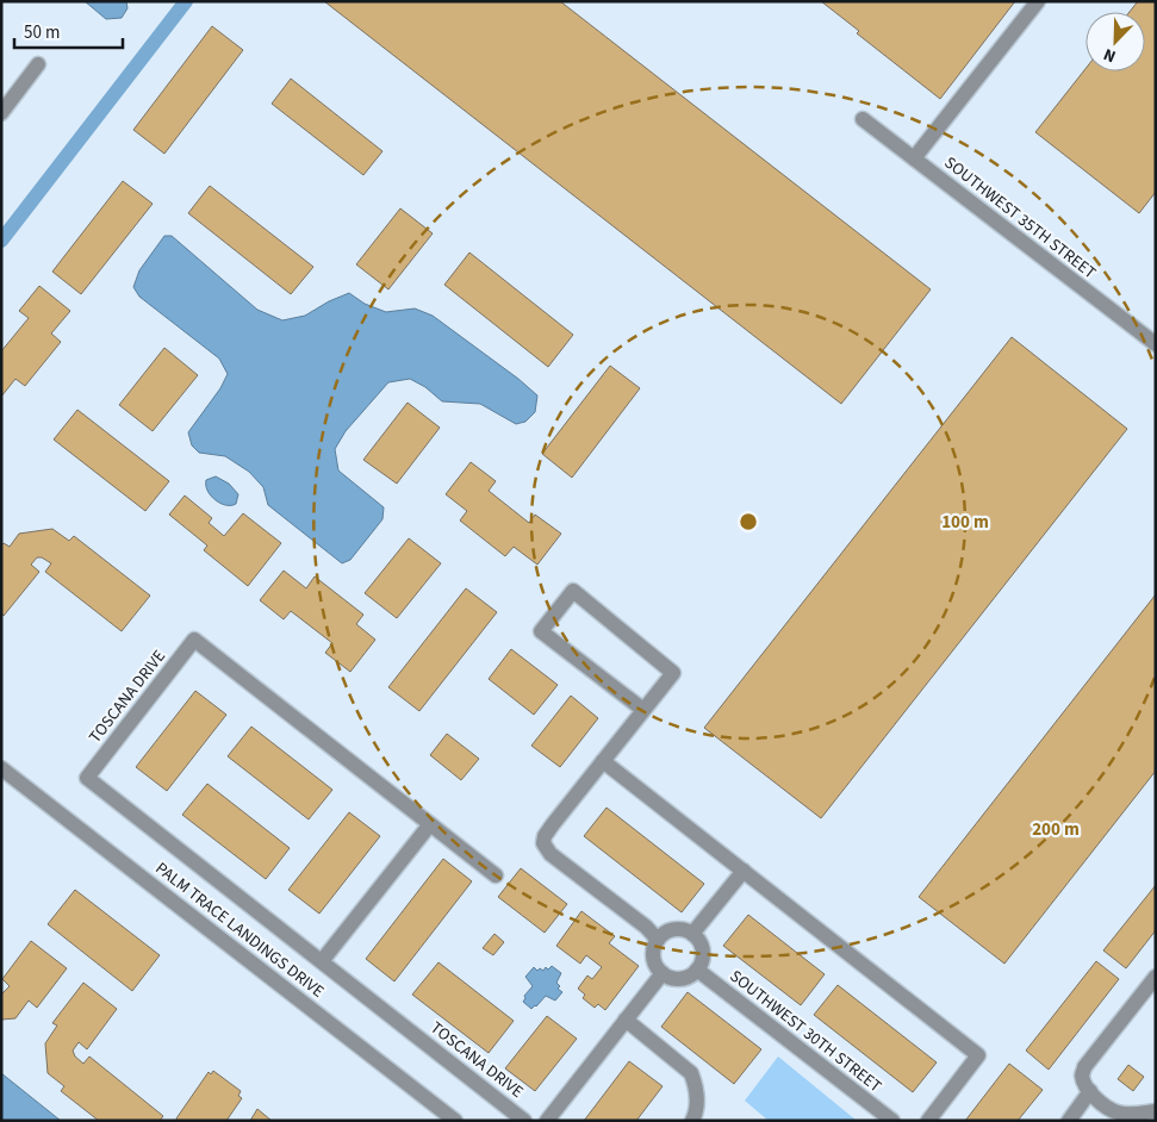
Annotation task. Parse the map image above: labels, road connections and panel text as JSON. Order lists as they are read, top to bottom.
{
  "streets": {
    "street": [
      "SOUTHWEST 35TH STREET",
      "TOSCANA DRIVE",
      "PALM TRACE LANDINGS DRIVE",
      "SOUTHWEST 30TH STREET"
    ]
  },
  "scale_bar": "50 m",
  "north": "bottom left",
  "rings": ["100 m", "200 m"]
}
